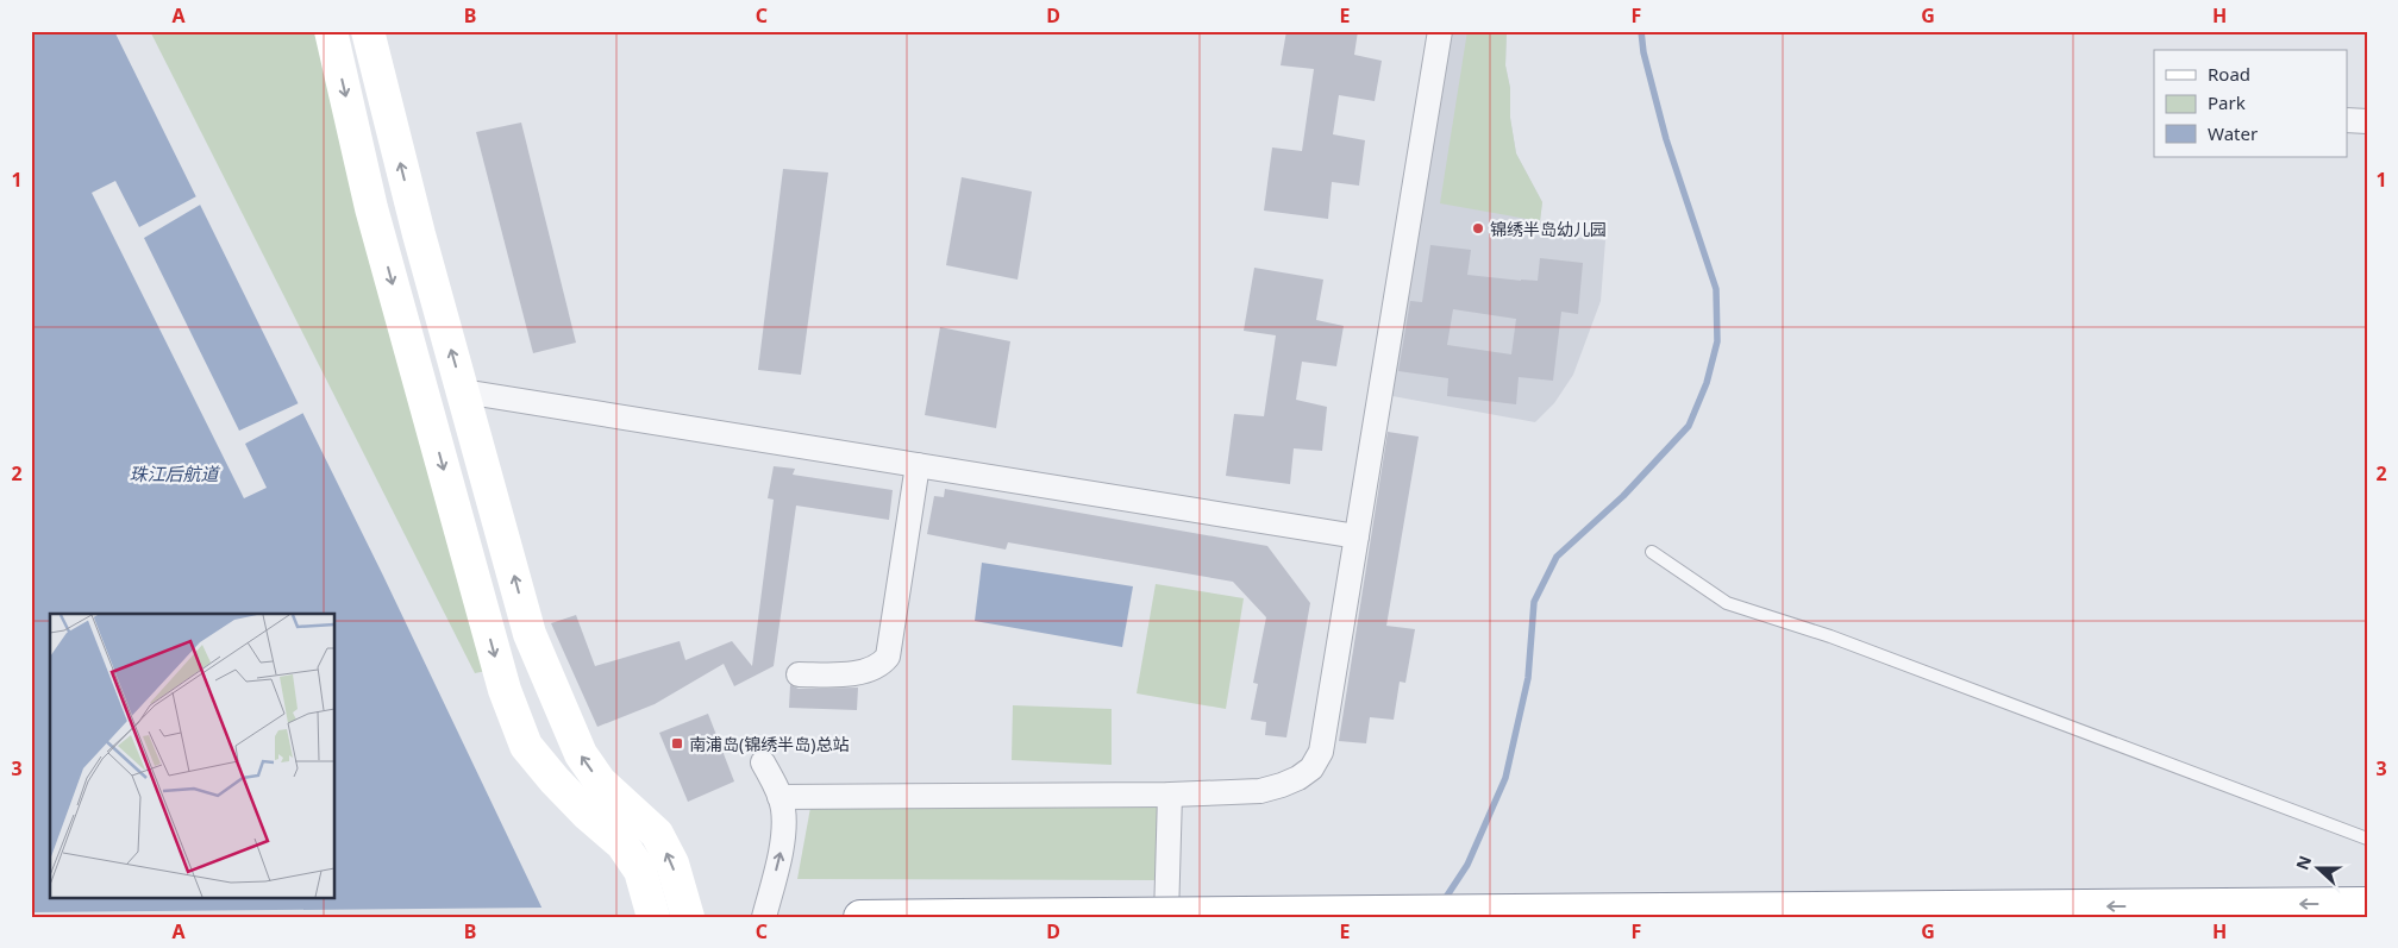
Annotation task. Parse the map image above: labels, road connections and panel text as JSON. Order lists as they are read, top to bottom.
{
  "water": ["珠江后航道"],
  "places": {
    "other": ["锦绣半岛幼儿园"],
    "transit": ["南浦岛(锦绣半岛)总站"]
  },
  "legend": ["Road", "Park", "Water"],
  "north": "left",
  "grid": {
    "columns": [
      "A",
      "B",
      "C",
      "D",
      "E",
      "F",
      "G",
      "H"
    ],
    "rows": ["1", "2", "3"]
  }
}
